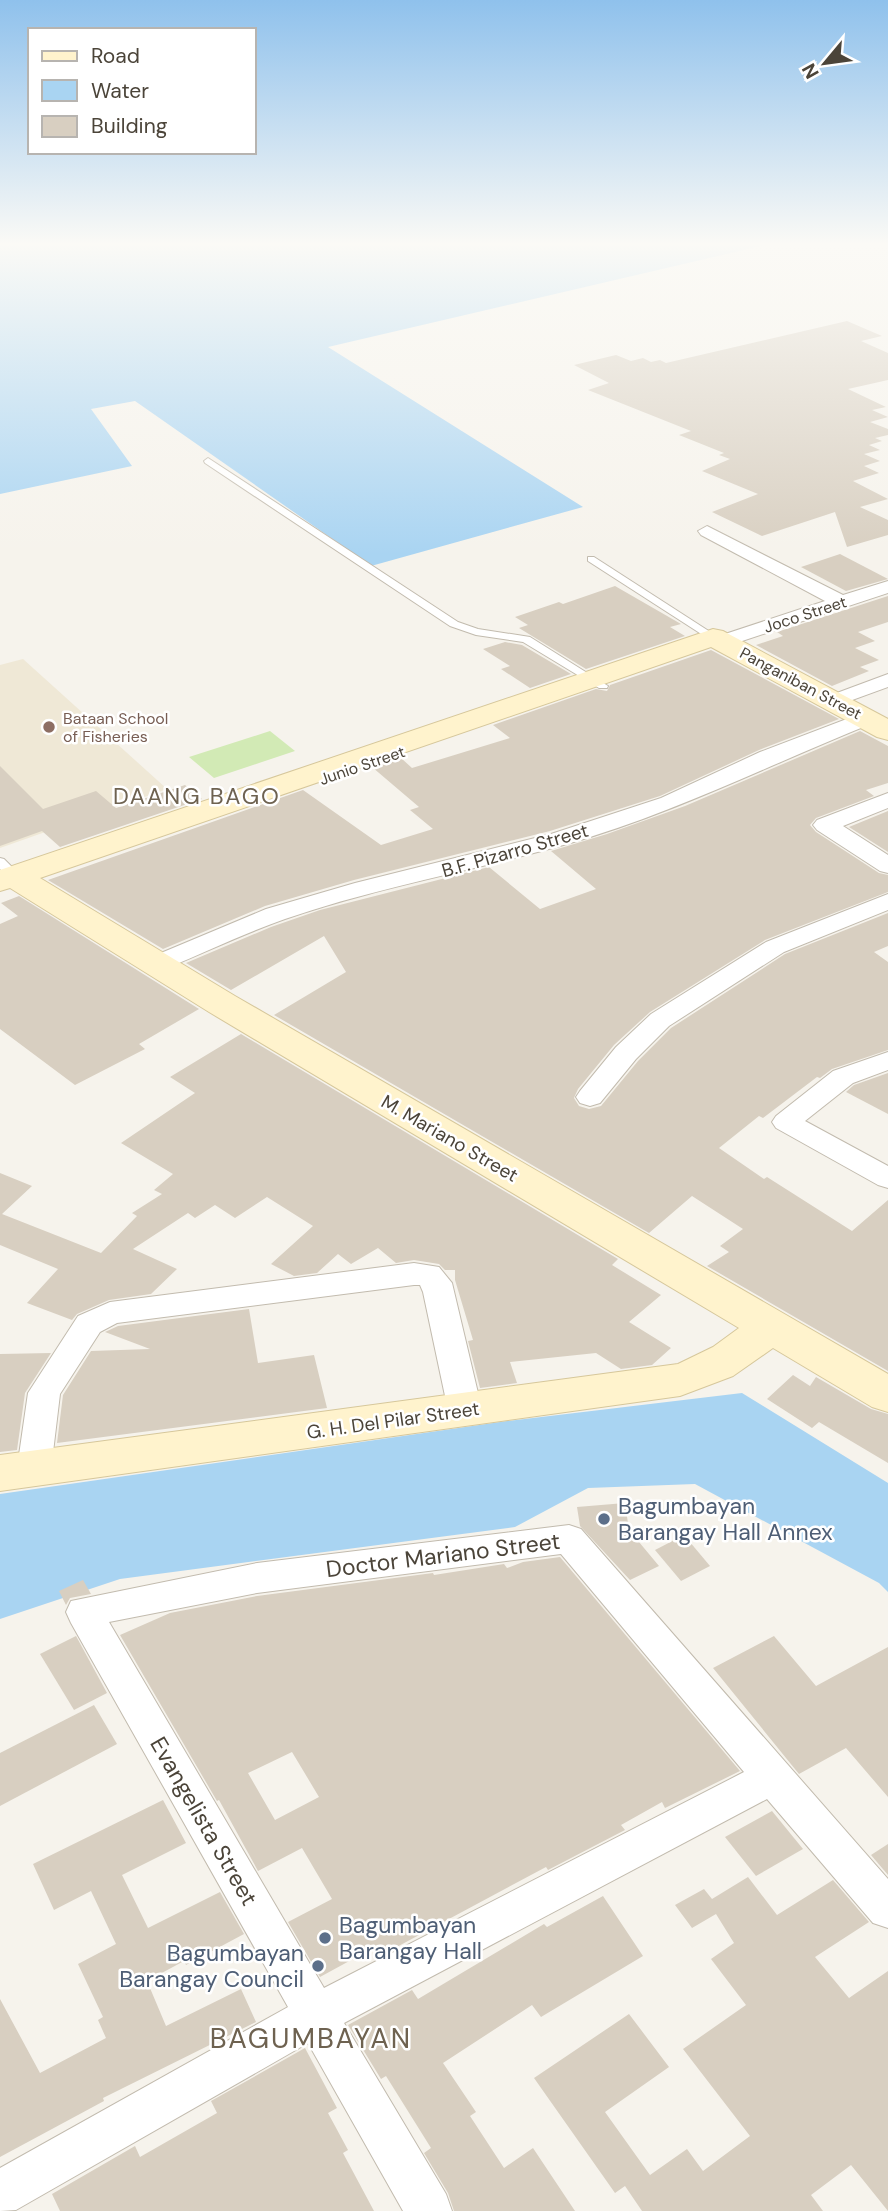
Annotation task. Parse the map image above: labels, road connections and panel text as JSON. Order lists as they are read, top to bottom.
{
  "streets": {
    "street": [
      "Joco Street",
      "Panganiban Street",
      "Junio Street",
      "B.F. Pizarro Street",
      "M. Mariano Street",
      "G. H. Del Pilar Street",
      "Doctor Mariano Street",
      "Evangelista Street"
    ]
  },
  "crossings": [
    ["Joco Street", "Panganiban Street"],
    ["Joco Street", "Junio Street"],
    ["Panganiban Street", "Junio Street"],
    ["Panganiban Street", "B.F. Pizarro Street"],
    ["Junio Street", "M. Mariano Street"],
    ["B.F. Pizarro Street", "M. Mariano Street"],
    ["M. Mariano Street", "G. H. Del Pilar Street"],
    ["Doctor Mariano Street", "Evangelista Street"]
  ],
  "districts": ["DAANG BAGO", "BAGUMBAYAN"],
  "places": [
    "Bataan School of Fisheries",
    "Bagumbayan Barangay Hall Annex",
    "Bagumbayan Barangay Hall",
    "Bagumbayan Barangay Council"
  ],
  "legend": ["Road", "Water", "Building"],
  "north": "bottom left"
}
